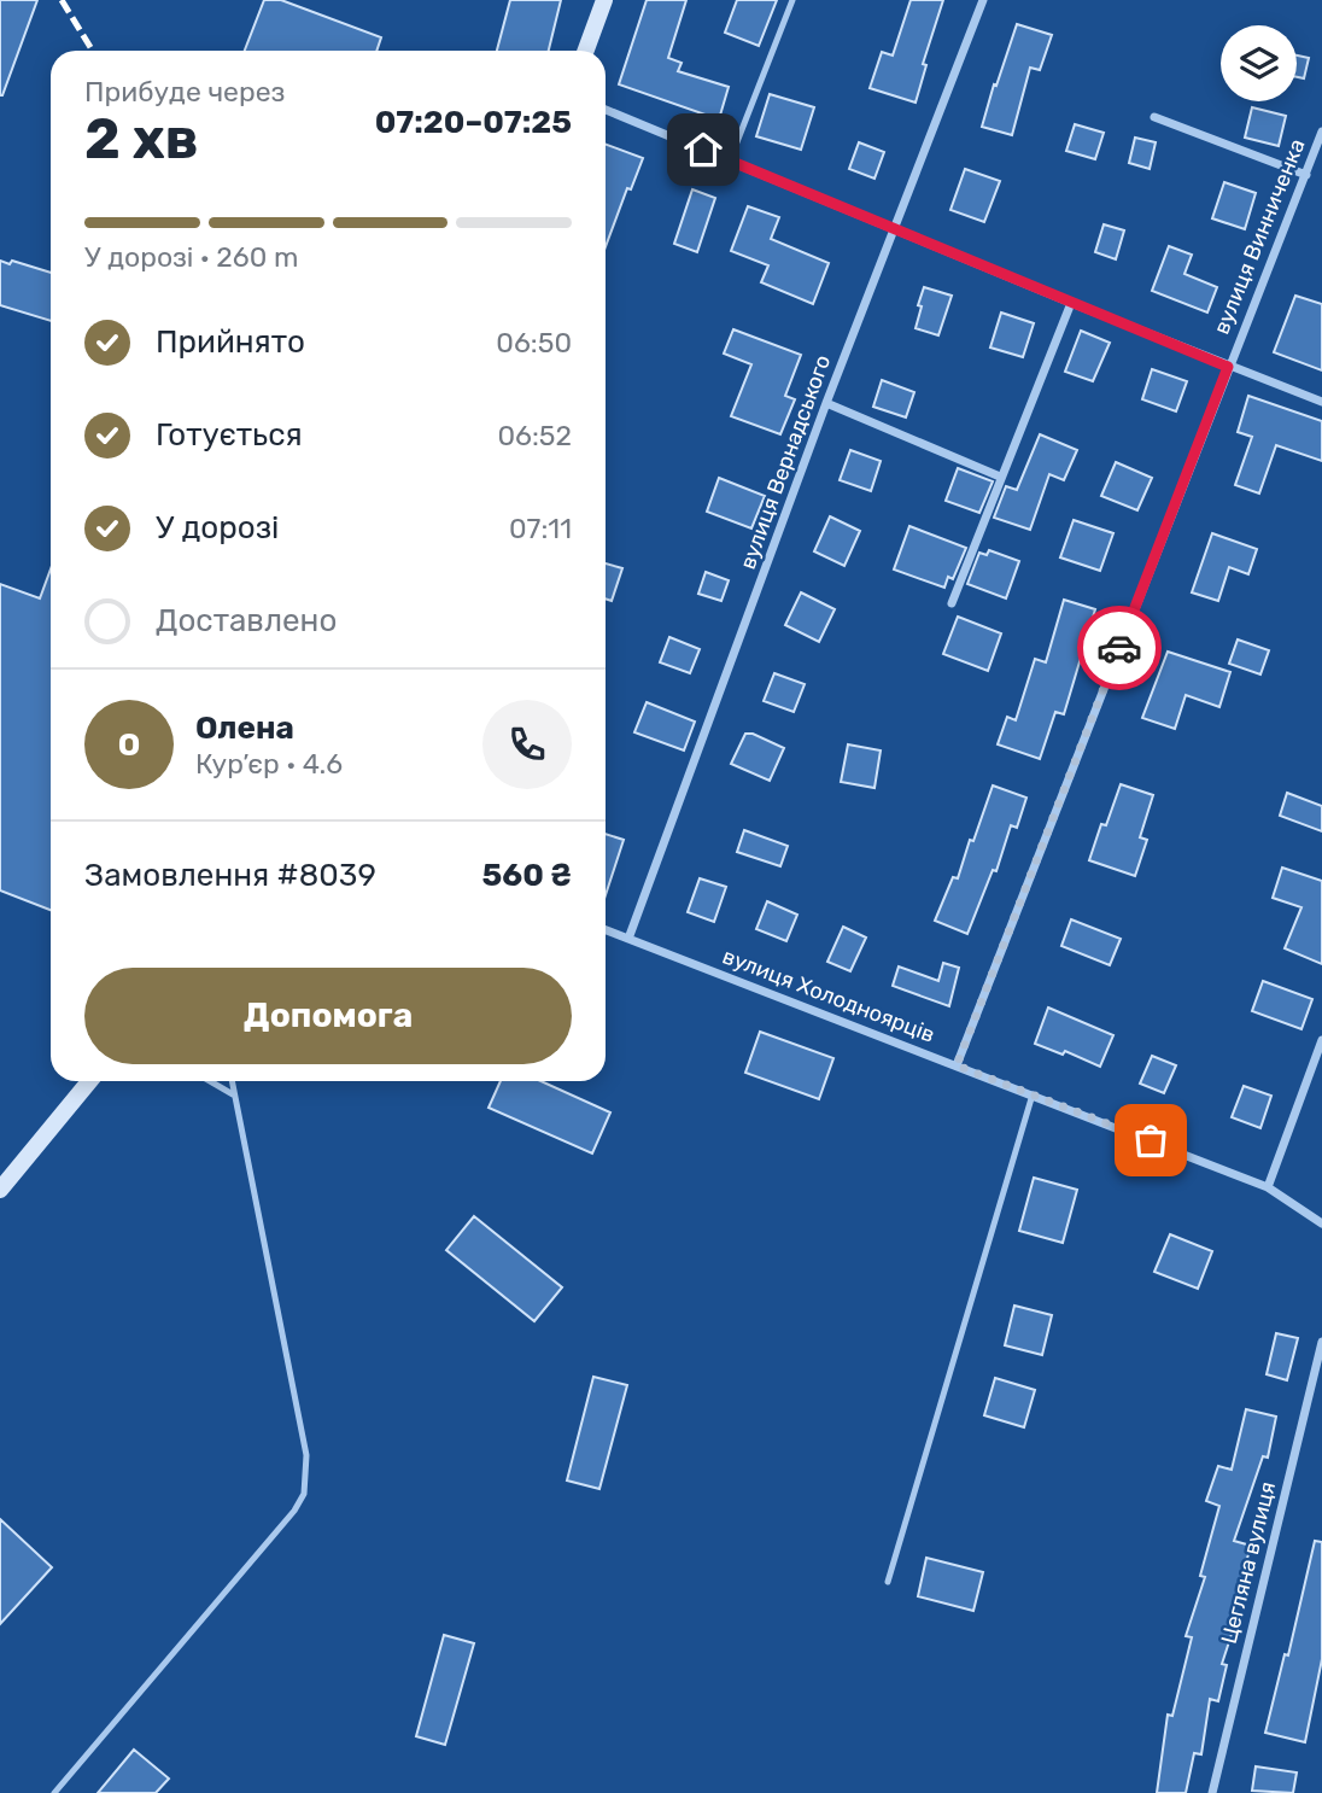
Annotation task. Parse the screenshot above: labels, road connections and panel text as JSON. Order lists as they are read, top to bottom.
{
  "streets": {
    "street": [
      "вулиця Винниченка",
      "вулиця Вернадського",
      "вулиця Холодноярців",
      "Цегляна вулиця"
    ]
  },
  "crossings": [
    ["вулиця Винниченка", "вулиця Холодноярців"],
    ["вулиця Вернадського", "вулиця Холодноярців"]
  ],
  "page": {
    "heading": ["2 хв", "Прибуде через", "07:20–07:25"],
    "panel": [
      "Олена",
      "Кур’єр · 4.6",
      "Замовлення #8039",
      "560 ₴"
    ],
    "bar": "У дорозі · 260 m",
    "list": [
      ["Прийнято", "06:50"],
      ["Готується", "06:52"],
      ["У дорозі", "07:11"],
      "Доставлено"
    ],
    "round": "О",
    "buttons": "Допомога"
  }
}
